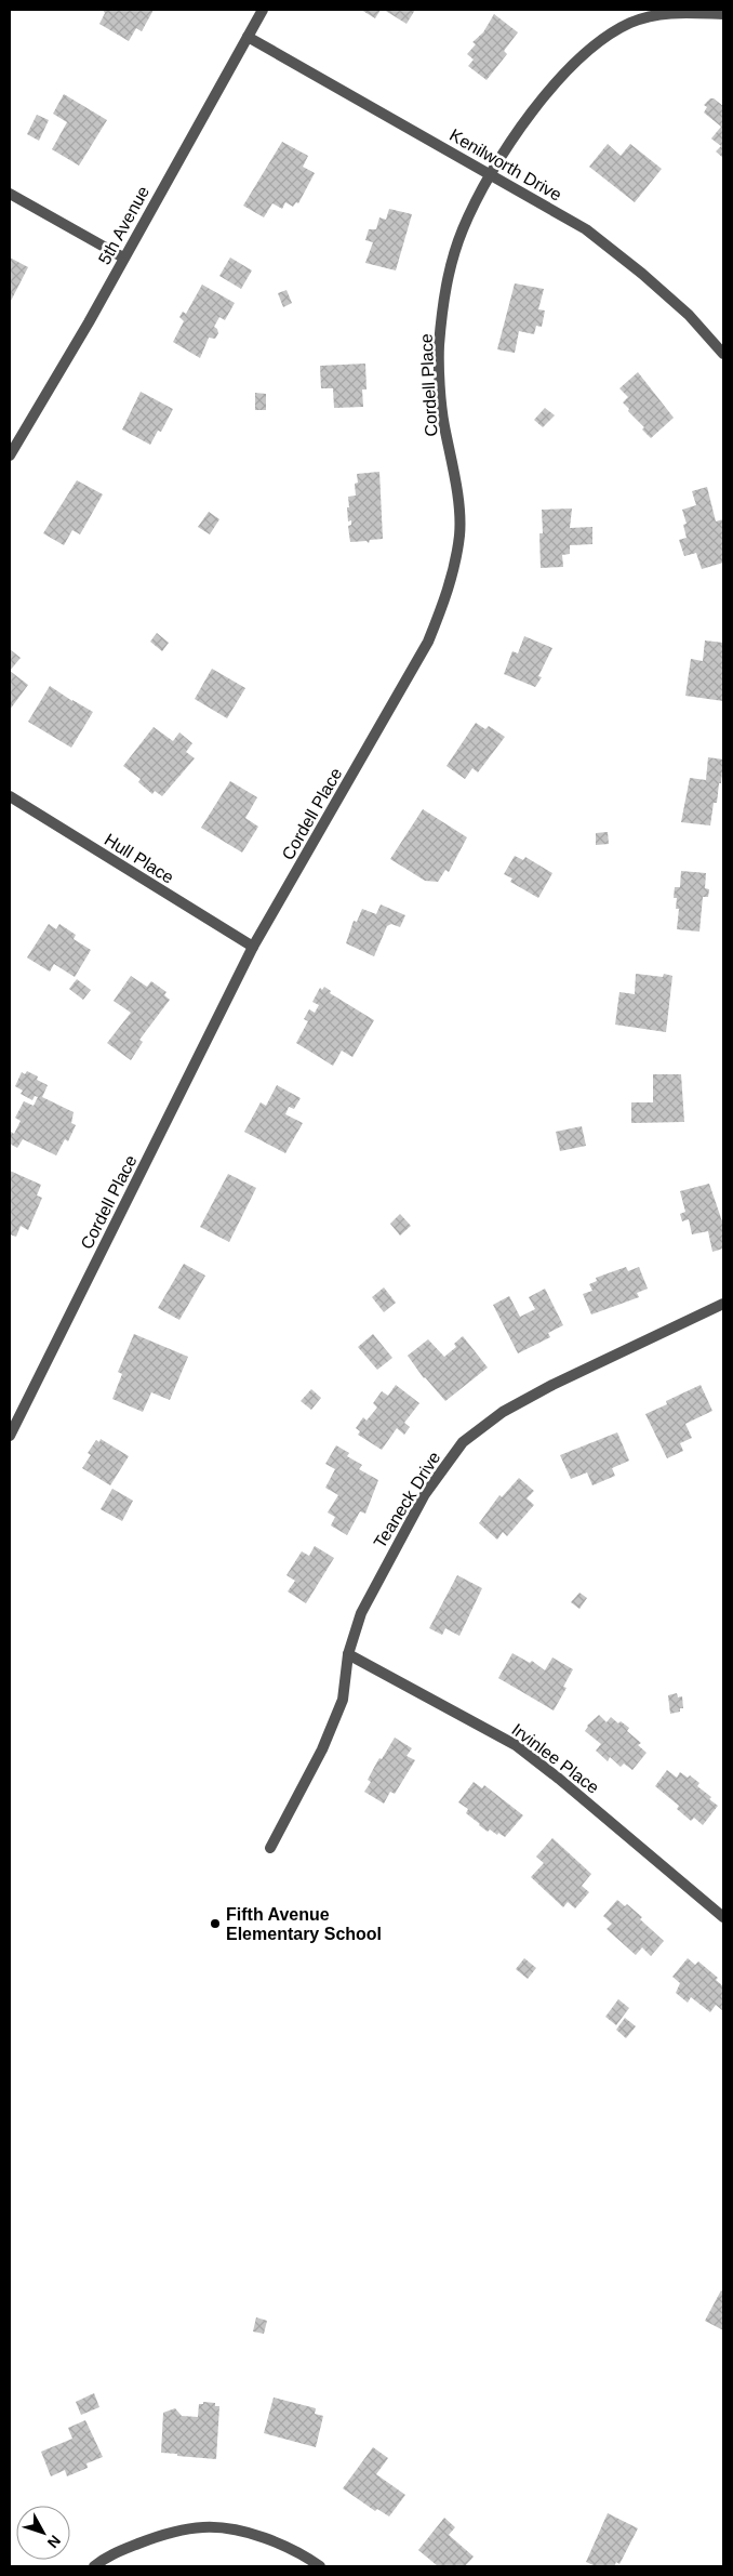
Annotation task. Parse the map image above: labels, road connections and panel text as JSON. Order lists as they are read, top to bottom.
{
  "streets": {
    "street": [
      "Kenilworth Drive",
      "5th Avenue",
      "Cordell Place",
      "Hull Place",
      "Teaneck Drive",
      "Irvinlee Place"
    ]
  },
  "crossings": [
    ["Kenilworth Drive", "5th Avenue"],
    ["Kenilworth Drive", "Cordell Place"],
    ["Cordell Place", "Hull Place"],
    ["Teaneck Drive", "Irvinlee Place"]
  ],
  "places": ["Fifth Avenue Elementary School"],
  "north": "bottom right"
}
